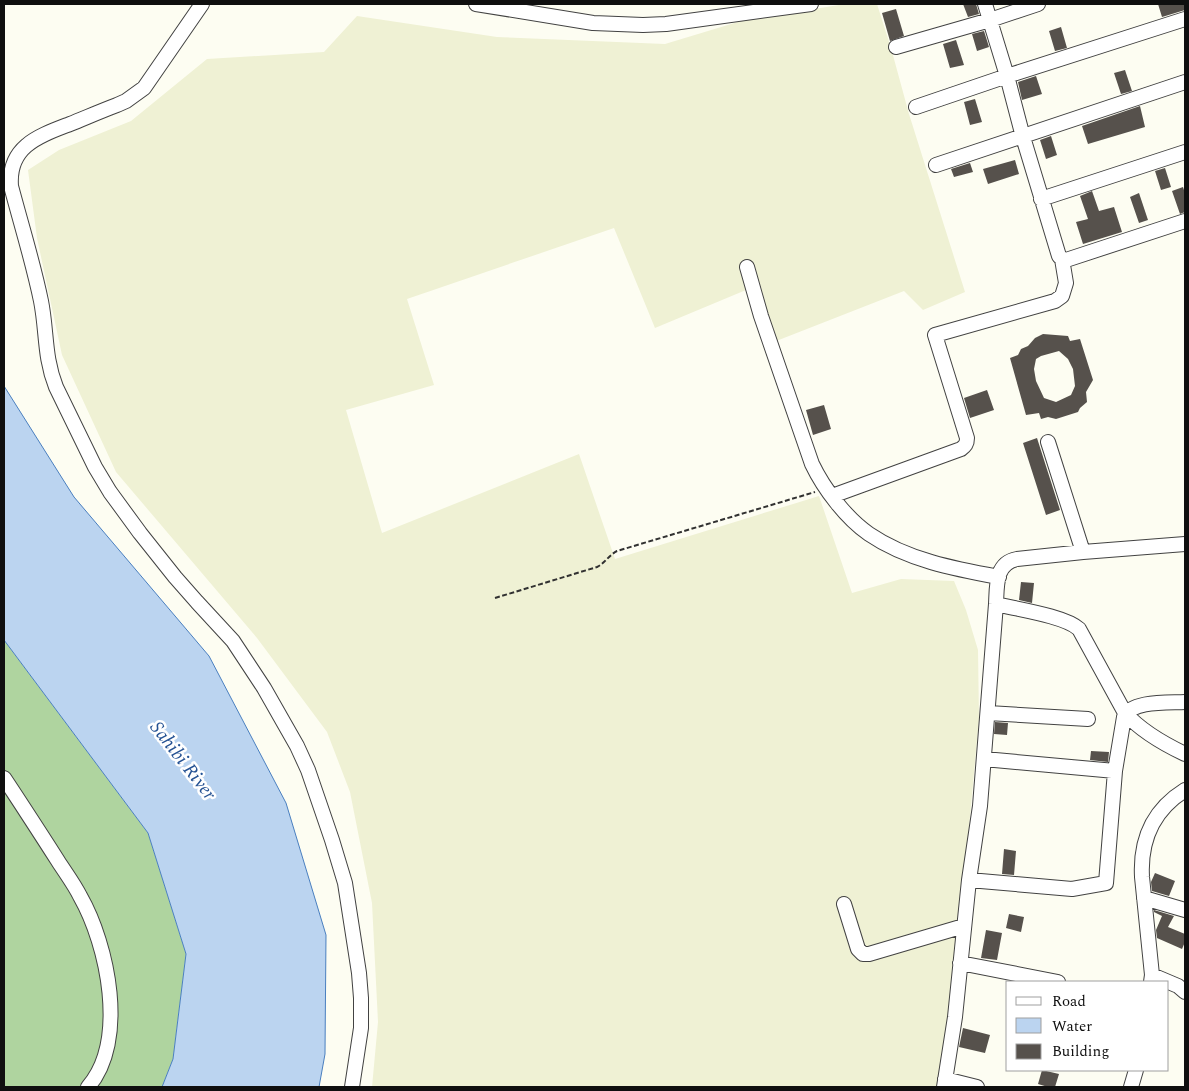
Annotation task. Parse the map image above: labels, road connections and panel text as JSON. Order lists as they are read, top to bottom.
{
  "water": ["Sahibi River"],
  "legend": ["Road", "Water", "Building"]
}
